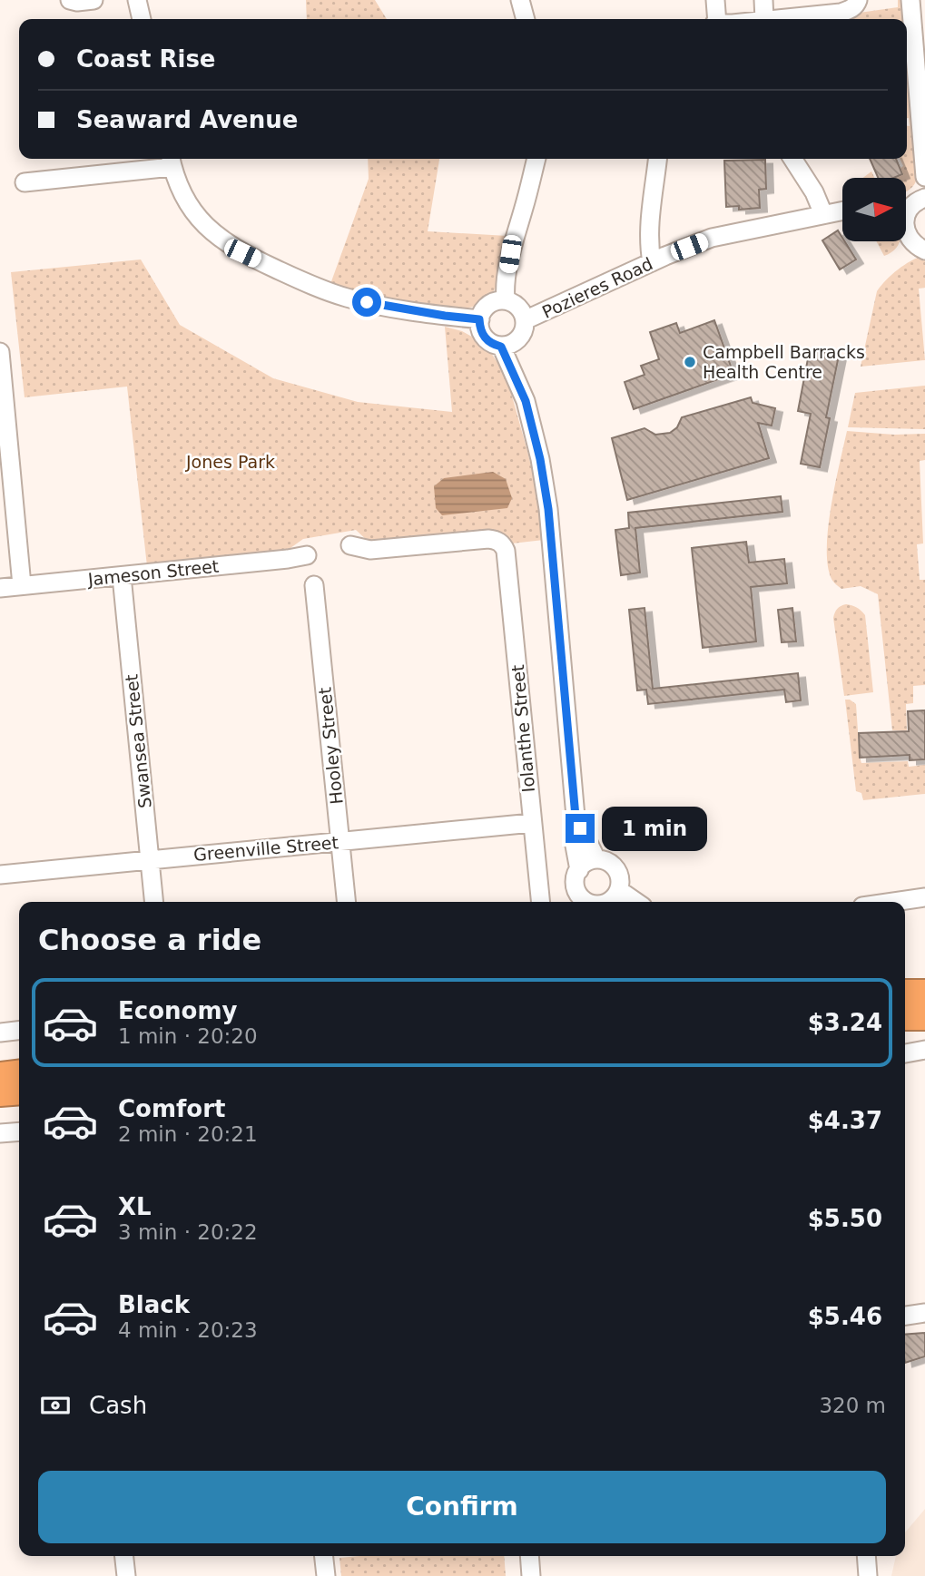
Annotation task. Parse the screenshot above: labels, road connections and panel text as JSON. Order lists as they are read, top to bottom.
{
  "streets": {
    "street": [
      "Pozieres Road",
      "Jameson Street",
      "Iolanthe Street",
      "Swansea Street",
      "Hooley Street",
      "Greenville Street"
    ]
  },
  "crossings": [
    ["Jameson Street", "Swansea Street"],
    ["Iolanthe Street", "Greenville Street"],
    ["Swansea Street", "Greenville Street"],
    ["Hooley Street", "Greenville Street"]
  ],
  "parks": ["Jones Park"],
  "places": ["Campbell Barracks Health Centre"],
  "north": "right",
  "page": {
    "banner": ["Coast Rise", "Seaward Avenue"],
    "bubble": "1 min",
    "heading": "Choose a ride",
    "list": [
      {
        "name": "Economy",
        "note": "1 min · 20:20",
        "value": "$3.24"
      },
      {
        "name": "Comfort",
        "note": "2 min · 20:21",
        "value": "$4.37"
      },
      {
        "name": "XL",
        "note": "3 min · 20:22",
        "value": "$5.50"
      },
      {
        "name": "Black",
        "note": "4 min · 20:23",
        "value": "$5.46"
      }
    ],
    "pay": ["Cash", "320 m"],
    "buttons": "Confirm"
  }
}
